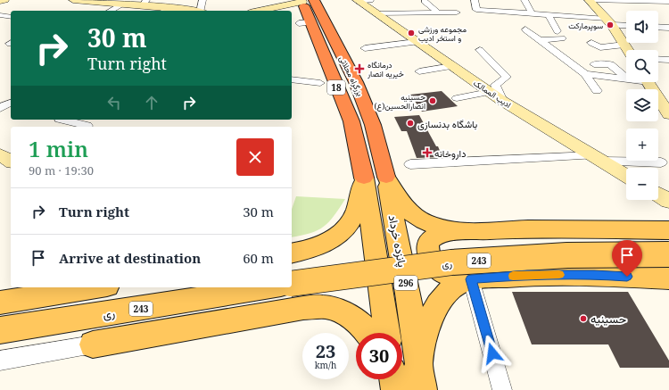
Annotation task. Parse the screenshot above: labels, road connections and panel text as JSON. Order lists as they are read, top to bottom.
{
  "streets": {
    "highway": ["بزرگراه محلاتی", "18"],
    "main road": [
      "ادیب الممالک",
      "پانزده خرداد",
      "243",
      "ری",
      "296"
    ]
  },
  "crossings": [
    ["بزرگراه محلاتی", "پانزده خرداد"],
    ["بزرگراه محلاتی", "296"],
    ["پانزده خرداد", "296"]
  ],
  "places": {
    "other": [
      "سوپرمارکت",
      "مجموعه ورزشی و استخر ادیب",
      "حسینیه انصارالحسین(ع)",
      "باشگاه بدنسازی",
      "حسینیه"
    ],
    "health": ["درمانگاه خیریه انصار", "داروخانه"]
  },
  "page": {
    "map_buttons": ["+", "−"],
    "turn": ["30 m", "Turn right"],
    "heading": ["1 min", "90 m · 19:30"],
    "list": [
      {
        "name": "Turn right",
        "value": "30 m"
      },
      {
        "name": "Arrive at destination",
        "value": "60 m"
      }
    ],
    "speed": "23 km/h",
    "limit": "30"
  }
}
